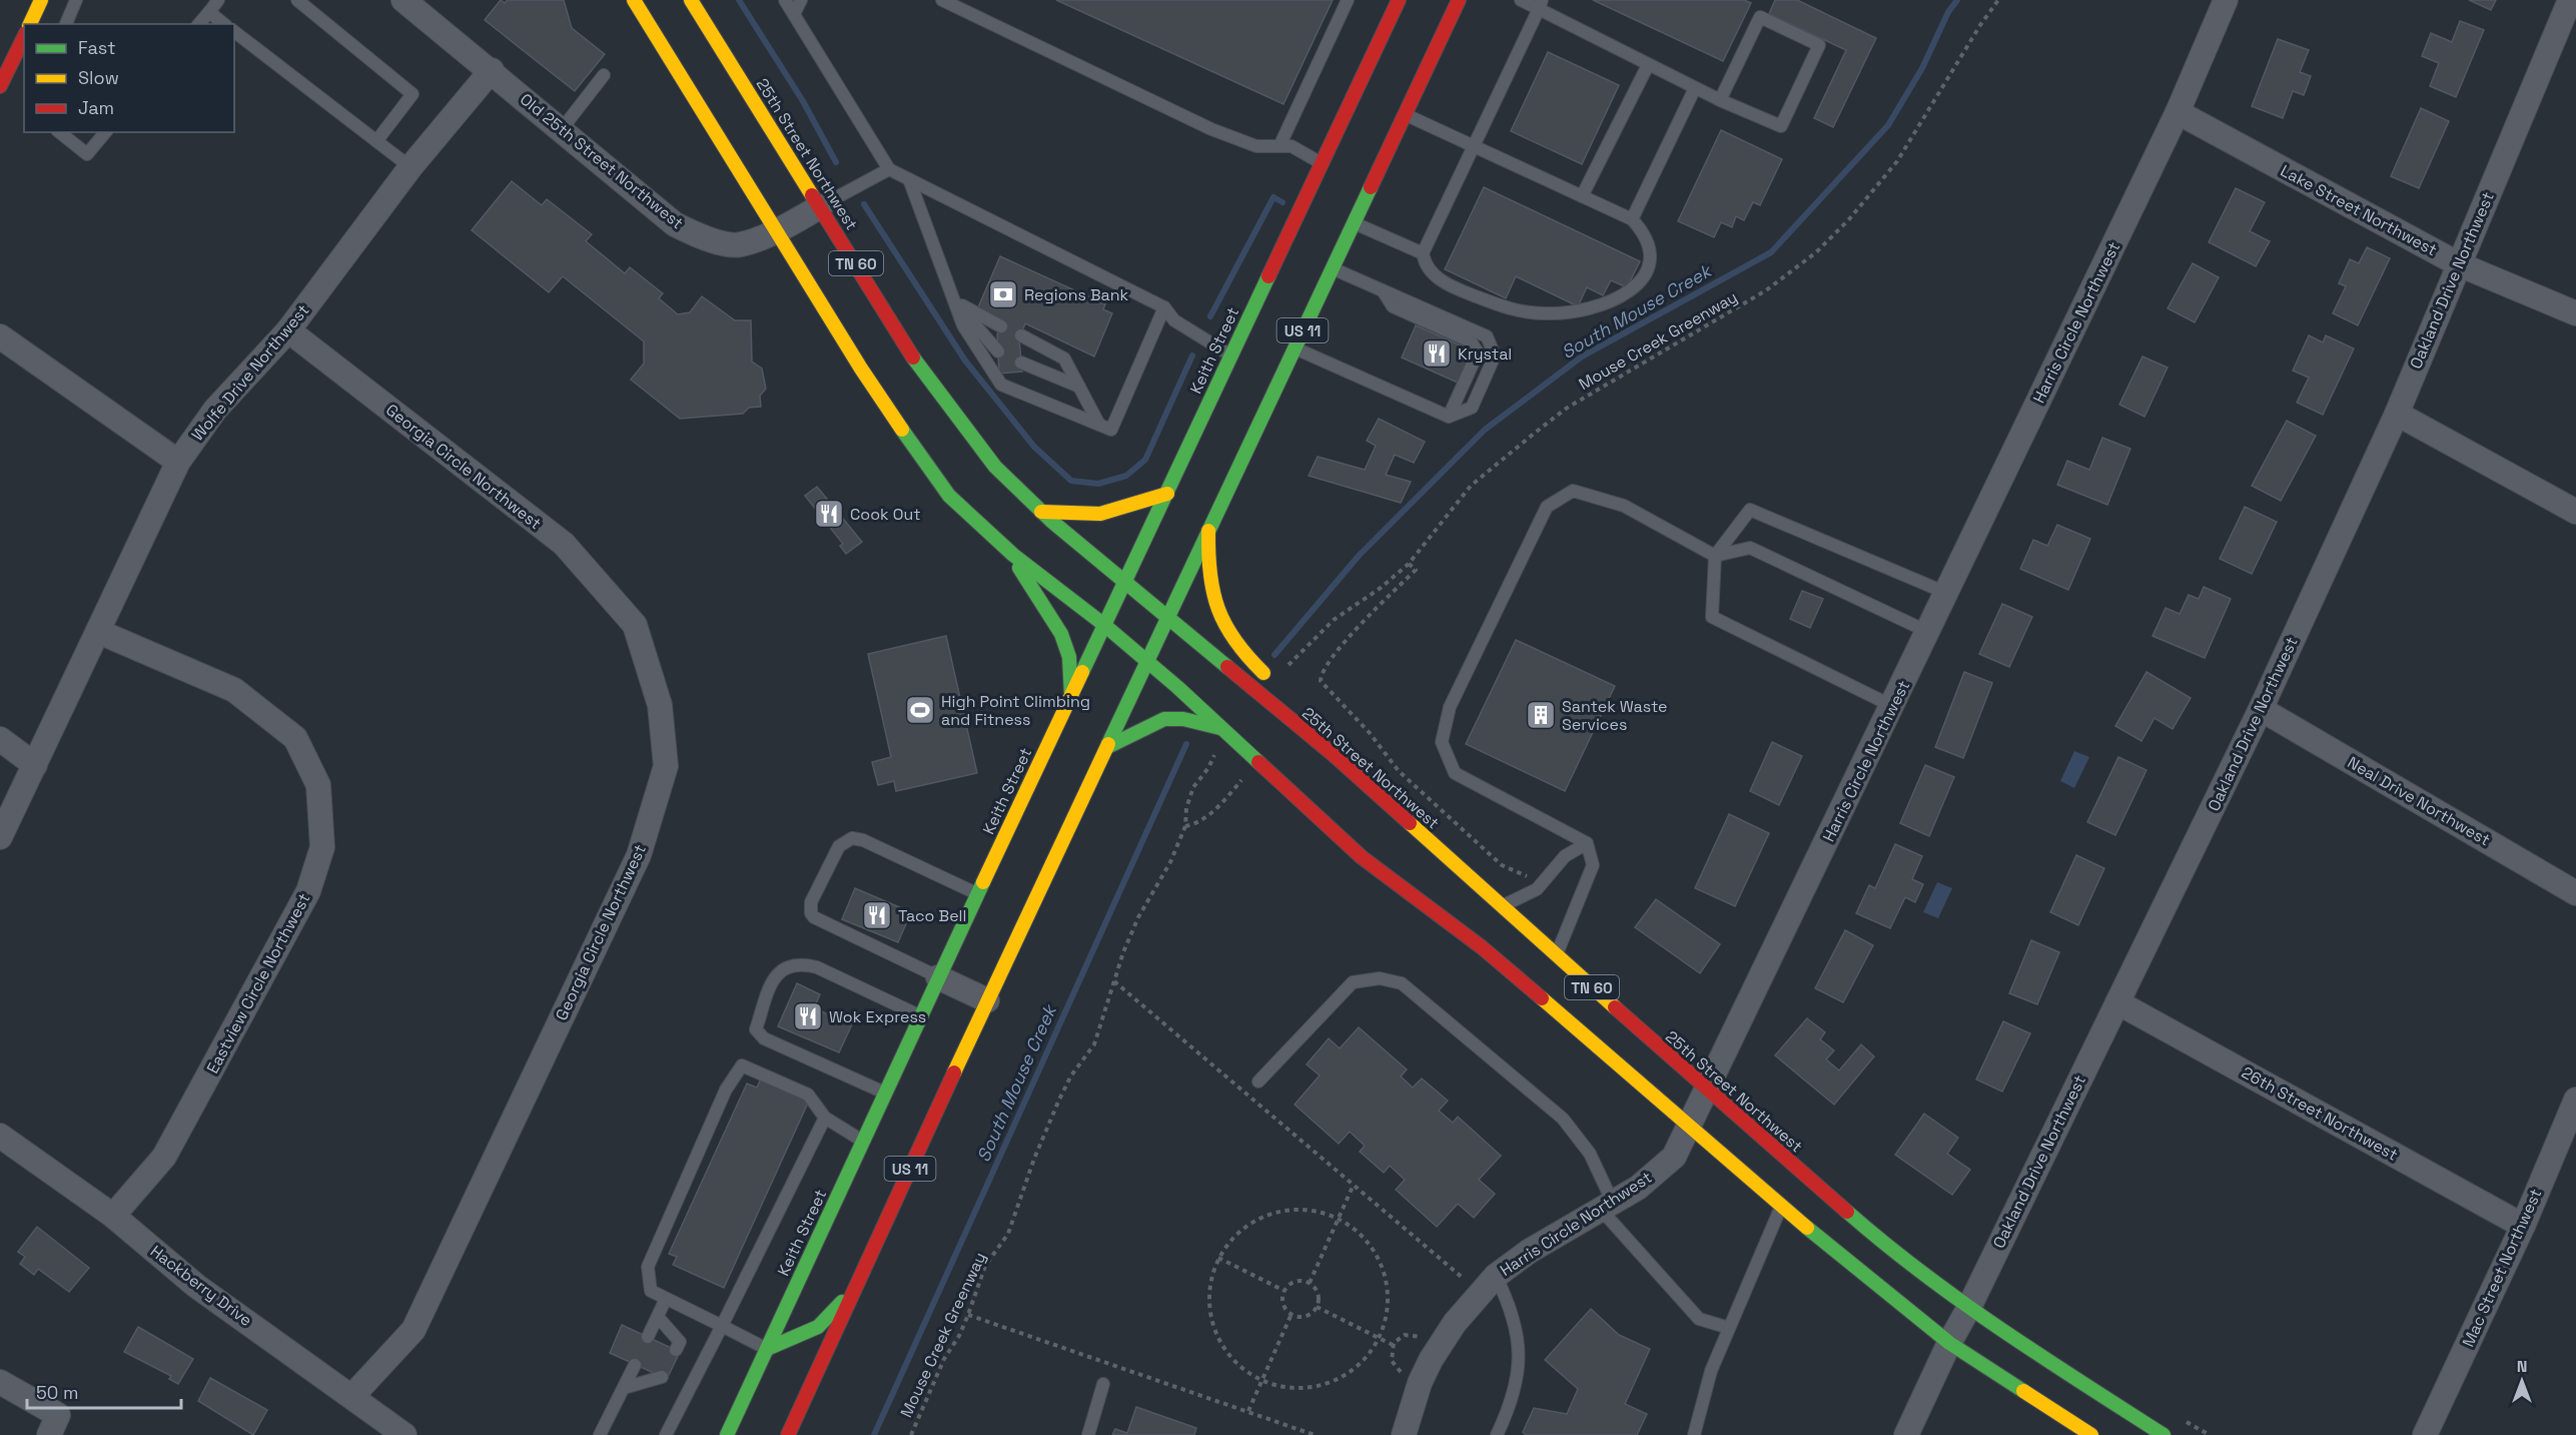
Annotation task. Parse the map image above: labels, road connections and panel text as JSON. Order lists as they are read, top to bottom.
{
  "streets": {
    "main road": [
      "25th Street Northwest",
      "TN 60",
      "US 11",
      "Keith Street"
    ],
    "street": [
      "Old 25th Street Northwest",
      "Lake Street Northwest",
      "Oakland Drive Northwest",
      "Harris Circle Northwest",
      "Wolfe Drive Northwest",
      "Georgia Circle Northwest",
      "Neal Drive Northwest",
      "Eastview Circle Northwest",
      "26th Street Northwest",
      "Mac Street Northwest",
      "Hackberry Drive"
    ],
    "path": ["Mouse Creek Greenway"]
  },
  "crossings": [
    ["25th Street Northwest", "Old 25th Street Northwest"],
    ["25th Street Northwest", "Oakland Drive Northwest"],
    ["25th Street Northwest", "Harris Circle Northwest"],
    ["25th Street Northwest", "US 11"],
    ["25th Street Northwest", "Keith Street"],
    ["Old 25th Street Northwest", "TN 60"],
    ["Old 25th Street Northwest", "Wolfe Drive Northwest"],
    ["Lake Street Northwest", "Oakland Drive Northwest"],
    ["Lake Street Northwest", "Harris Circle Northwest"],
    ["TN 60", "Oakland Drive Northwest"],
    ["TN 60", "Harris Circle Northwest"],
    ["TN 60", "US 11"],
    ["TN 60", "Keith Street"],
    ["Oakland Drive Northwest", "Neal Drive Northwest"],
    ["Oakland Drive Northwest", "26th Street Northwest"],
    ["Wolfe Drive Northwest", "Georgia Circle Northwest"],
    ["Wolfe Drive Northwest", "Eastview Circle Northwest"],
    ["Georgia Circle Northwest", "Hackberry Drive"],
    ["Eastview Circle Northwest", "Hackberry Drive"],
    ["26th Street Northwest", "Mac Street Northwest"]
  ],
  "water": ["South Mouse Creek"],
  "places": {
    "bank": ["Regions Bank"],
    "restaurant": [
      "Krystal",
      "Cook Out",
      "Taco Bell",
      "Wok Express"
    ],
    "sports": ["High Point Climbing and Fitness"],
    "building": ["Santek Waste Services"]
  },
  "legend": ["Fast", "Slow", "Jam"],
  "scale_bar": "50 m",
  "north": "top"
}
